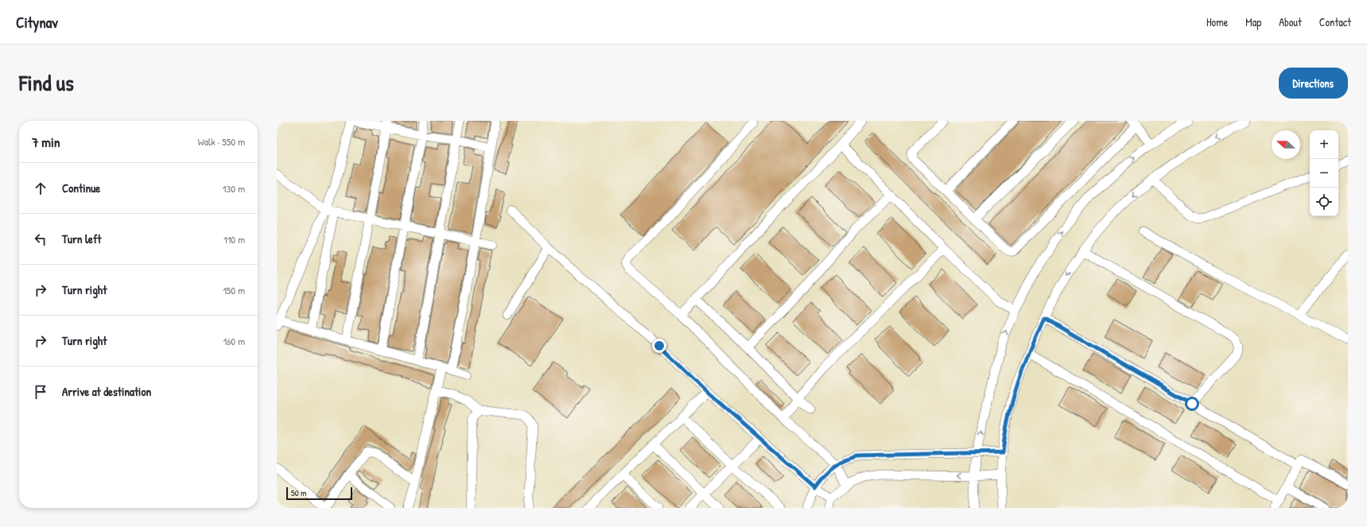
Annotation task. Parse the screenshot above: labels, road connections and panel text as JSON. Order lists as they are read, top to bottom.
{
  "scale_bar": "50 m",
  "north": "left",
  "page": {
    "header": "Citynav",
    "nav": [
      "Home",
      "Map",
      "About",
      "Contact"
    ],
    "title": "Find us",
    "buttons": "Directions",
    "heading": ["7 min", "Walk · 550 m"],
    "map_buttons": ["+", "−"],
    "list": [
      ["Continue", "130 m"],
      ["Turn left", "110 m"],
      ["Turn right", "150 m"],
      ["Turn right", "160 m"],
      "Arrive at destination"
    ],
    "scale": "50 m"
  }
}
